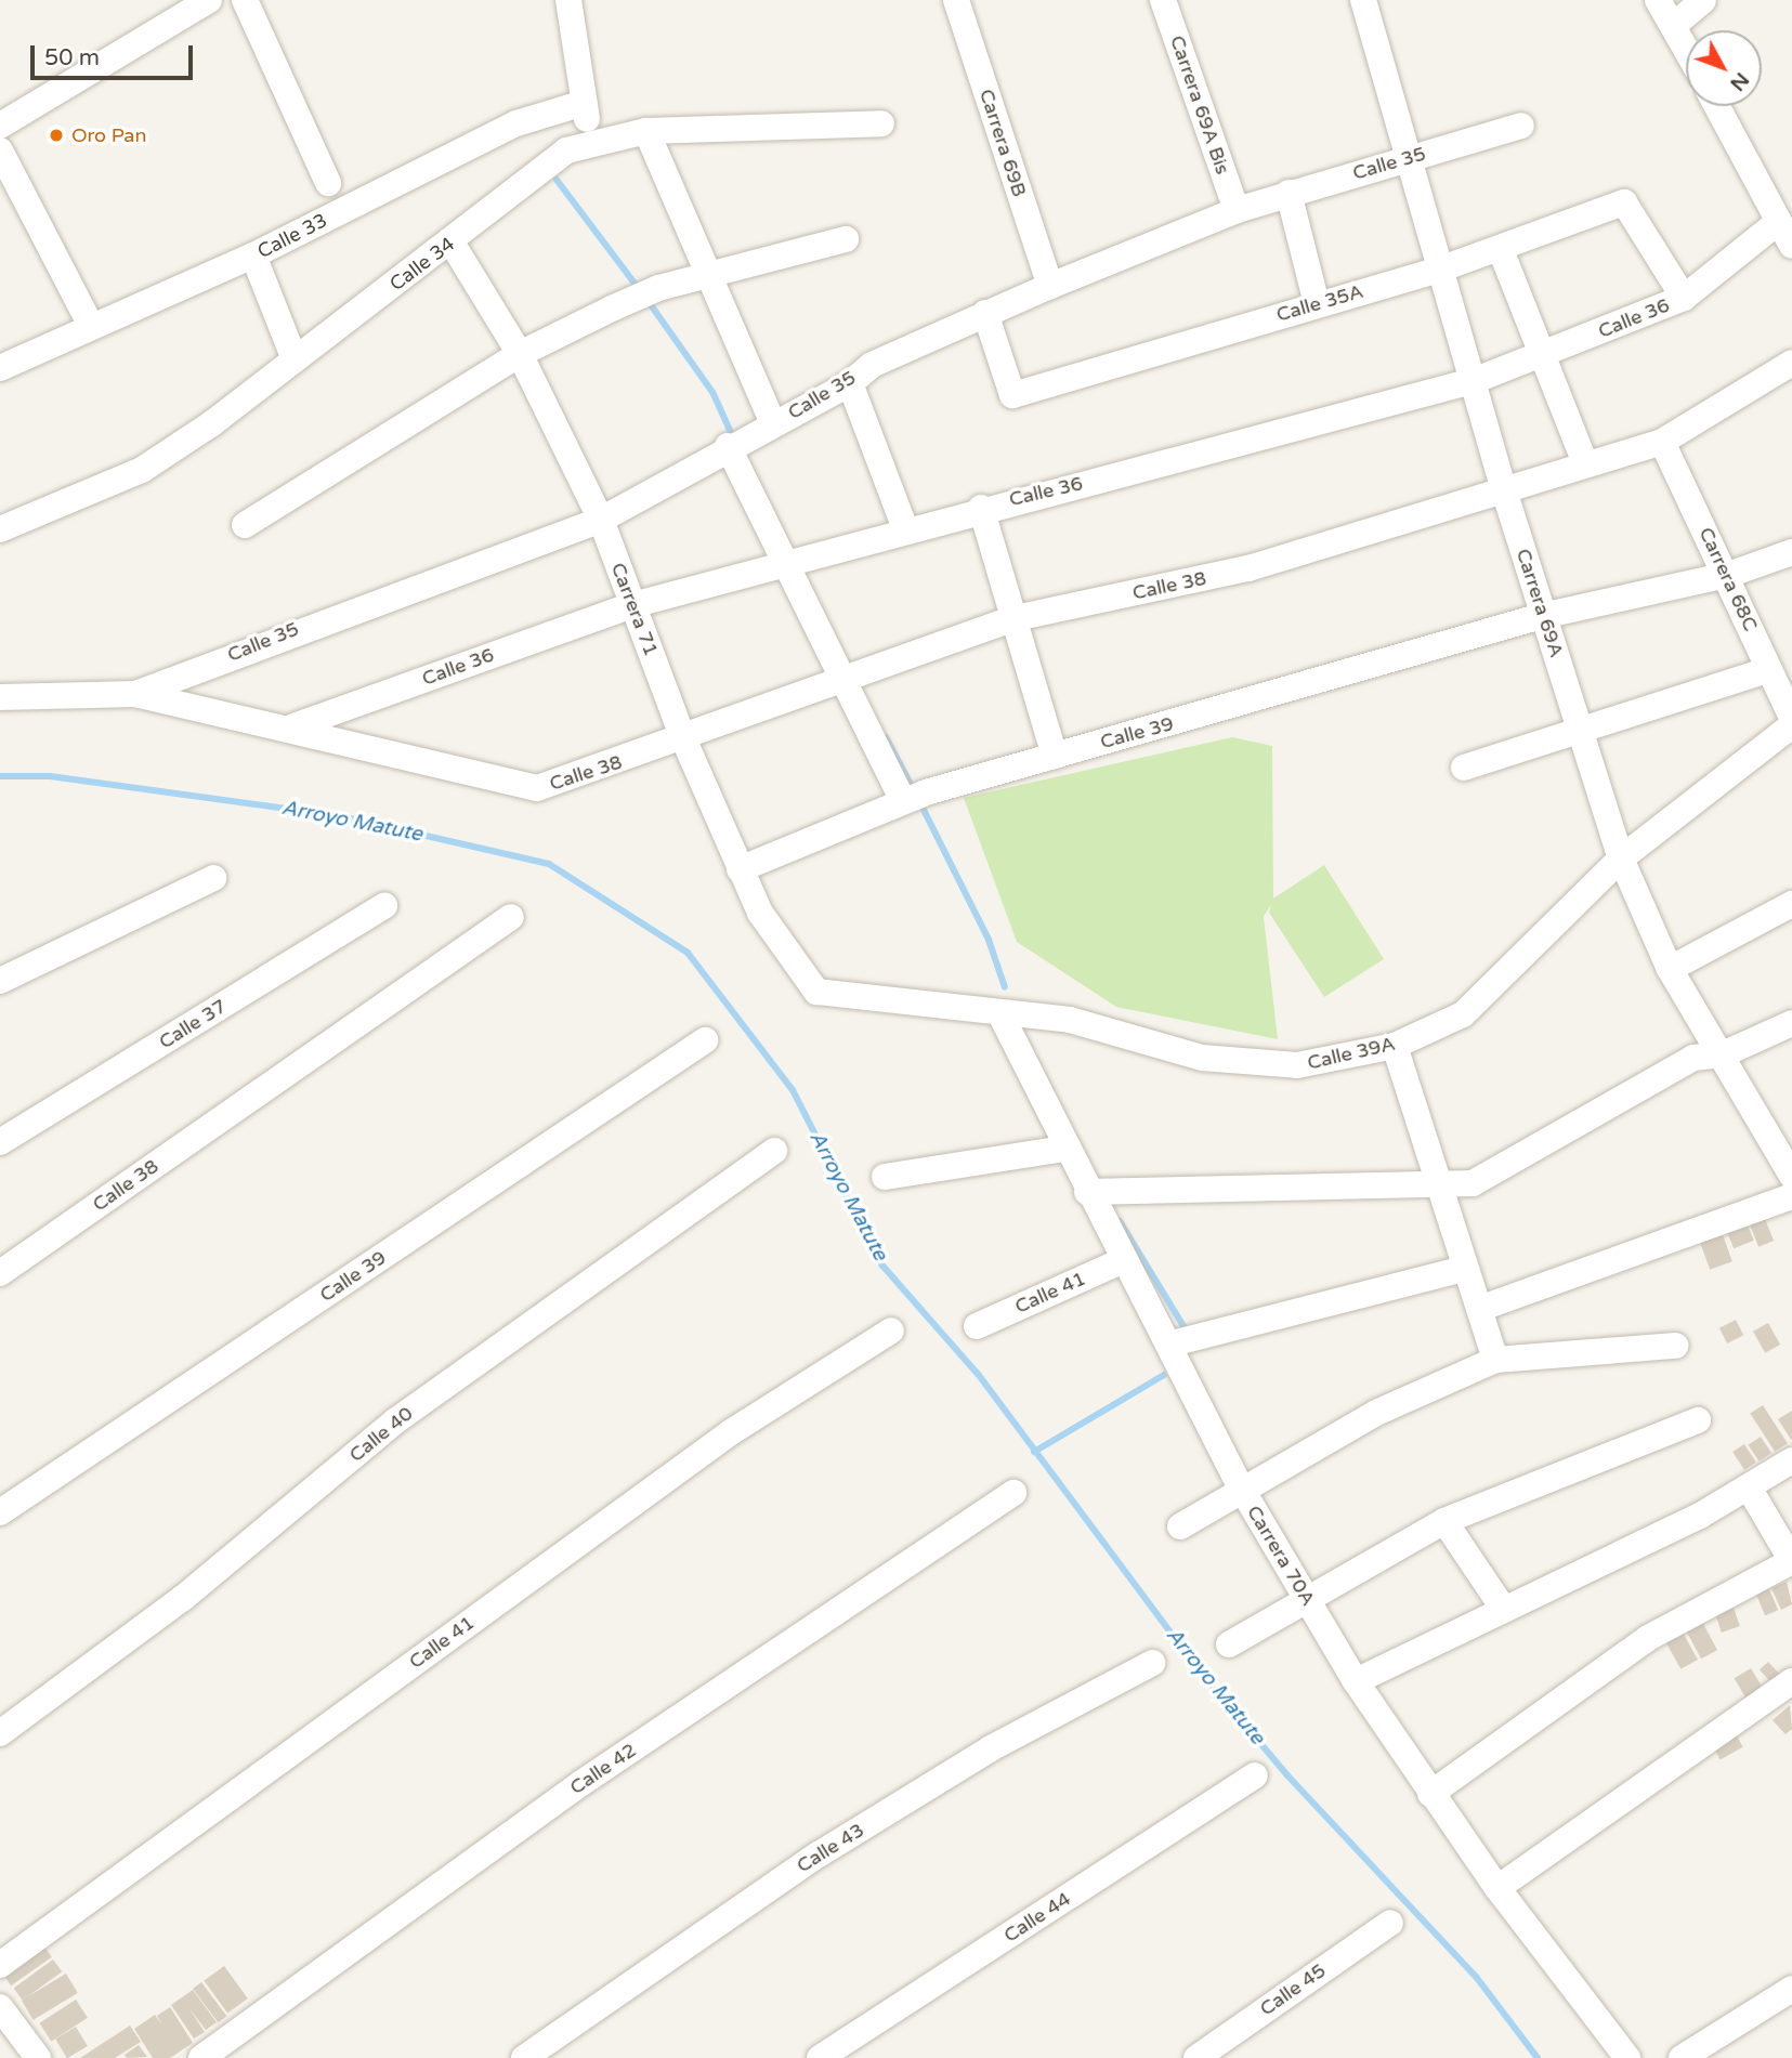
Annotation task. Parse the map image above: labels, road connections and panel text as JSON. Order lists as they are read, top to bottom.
{
  "streets": {
    "street": [
      "Carrera 69A Bis",
      "Carrera 69B",
      "Calle 35",
      "Calle 33",
      "Calle 34",
      "Calle 35A",
      "Calle 36",
      "Carrera 68C",
      "Calle 38",
      "Carrera 69A",
      "Carrera 71",
      "Calle 39",
      "Calle 37",
      "Calle 39A",
      "Calle 41",
      "Calle 40",
      "Carrera 70A",
      "Calle 42",
      "Calle 43",
      "Calle 44",
      "Calle 45"
    ]
  },
  "crossings": [
    ["Carrera 69A Bis", "Calle 35"],
    ["Carrera 69B", "Calle 35"],
    ["Calle 35", "Calle 35A"],
    ["Calle 35", "Carrera 69A"],
    ["Calle 35", "Carrera 71"],
    ["Calle 34", "Carrera 71"],
    ["Calle 35A", "Calle 36"],
    ["Calle 35A", "Carrera 69A"],
    ["Calle 36", "Calle 38"],
    ["Calle 36", "Carrera 69A"],
    ["Calle 36", "Carrera 71"],
    ["Carrera 68C", "Calle 38"],
    ["Carrera 68C", "Calle 39"],
    ["Calle 38", "Carrera 69A"],
    ["Calle 38", "Carrera 71"],
    ["Carrera 69A", "Calle 39"],
    ["Carrera 69A", "Calle 39A"],
    ["Carrera 71", "Calle 39"],
    ["Carrera 71", "Calle 39A"],
    ["Calle 39A", "Carrera 70A"],
    ["Calle 41", "Carrera 70A"]
  ],
  "water": ["Arroyo Matute"],
  "places": ["Oro Pan"],
  "scale_bar": "50 m",
  "north": "bottom right"
}
